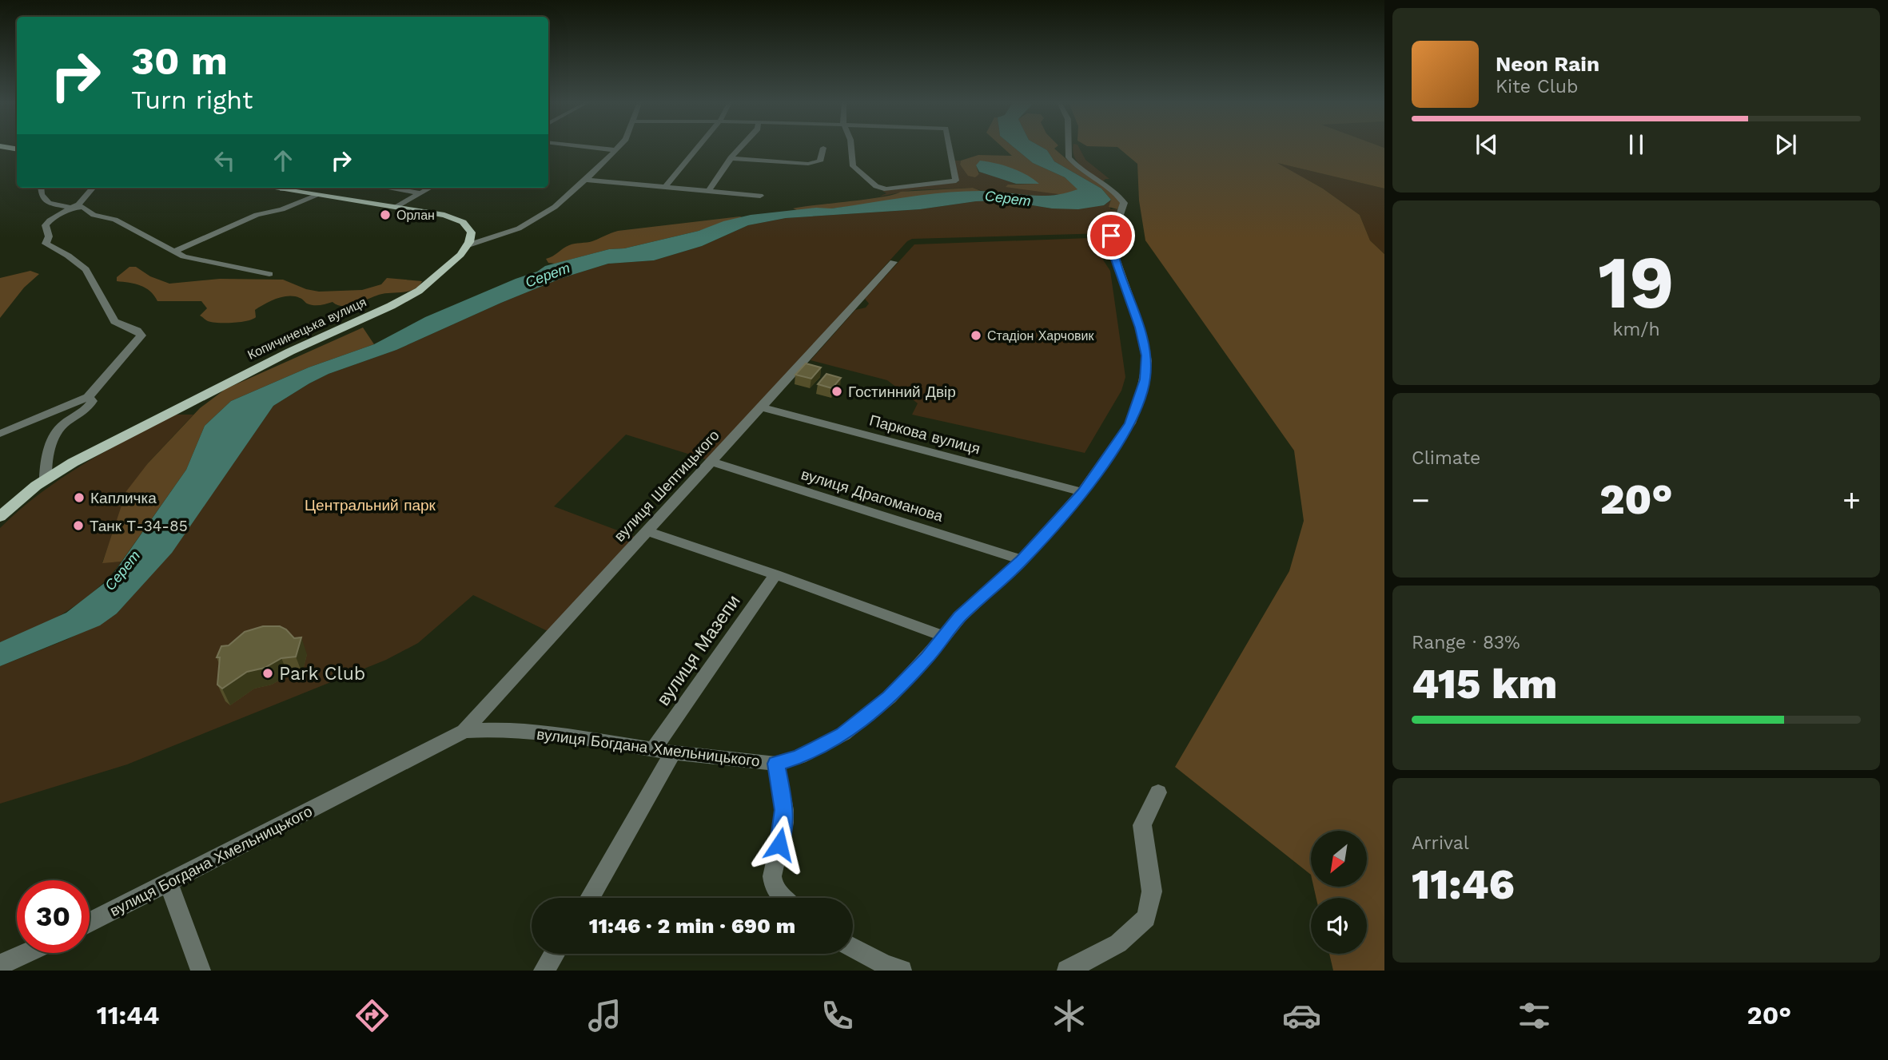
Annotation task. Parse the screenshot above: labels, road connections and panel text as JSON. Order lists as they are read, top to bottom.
{
  "streets": {
    "main road": ["Копичинецька вулиця"],
    "street": [
      "Паркова вулиця",
      "вулиця Шептицького",
      "вулиця Драгоманова",
      "вулиця Мазепи",
      "вулиця Богдана Хмельницького"
    ]
  },
  "crossings": [
    ["Паркова вулиця", "вулиця Шептицького"],
    ["Паркова вулиця", "вулиця Богдана Хмельницького"],
    ["вулиця Шептицького", "вулиця Драгоманова"],
    ["вулиця Шептицького", "вулиця Богдана Хмельницького"],
    ["вулиця Драгоманова", "вулиця Богдана Хмельницького"],
    ["вулиця Мазепи", "вулиця Богдана Хмельницького"]
  ],
  "water": ["Серет"],
  "parks": ["Центральний парк"],
  "places": [
    "Орлан",
    "Стадіон Харчовик",
    "Гостинний Двір",
    "Капличка",
    "Танк Т-34-85",
    "Park Club"
  ],
  "north": "bottom left",
  "page": {
    "turn": ["30 m", "Turn right"],
    "song": ["Neon Rain", "Kite Club"],
    "tile": [
      ["19", "km/h"],
      "Climate",
      ["Range · 83%", "415 km"],
      ["Arrival", "11:46"]
    ],
    "heat": ["−", "20°", "+"],
    "limit": "30",
    "trip": "11:46 · 2 min · 690 m",
    "tabs": ["11:44", "20°"]
  }
}
